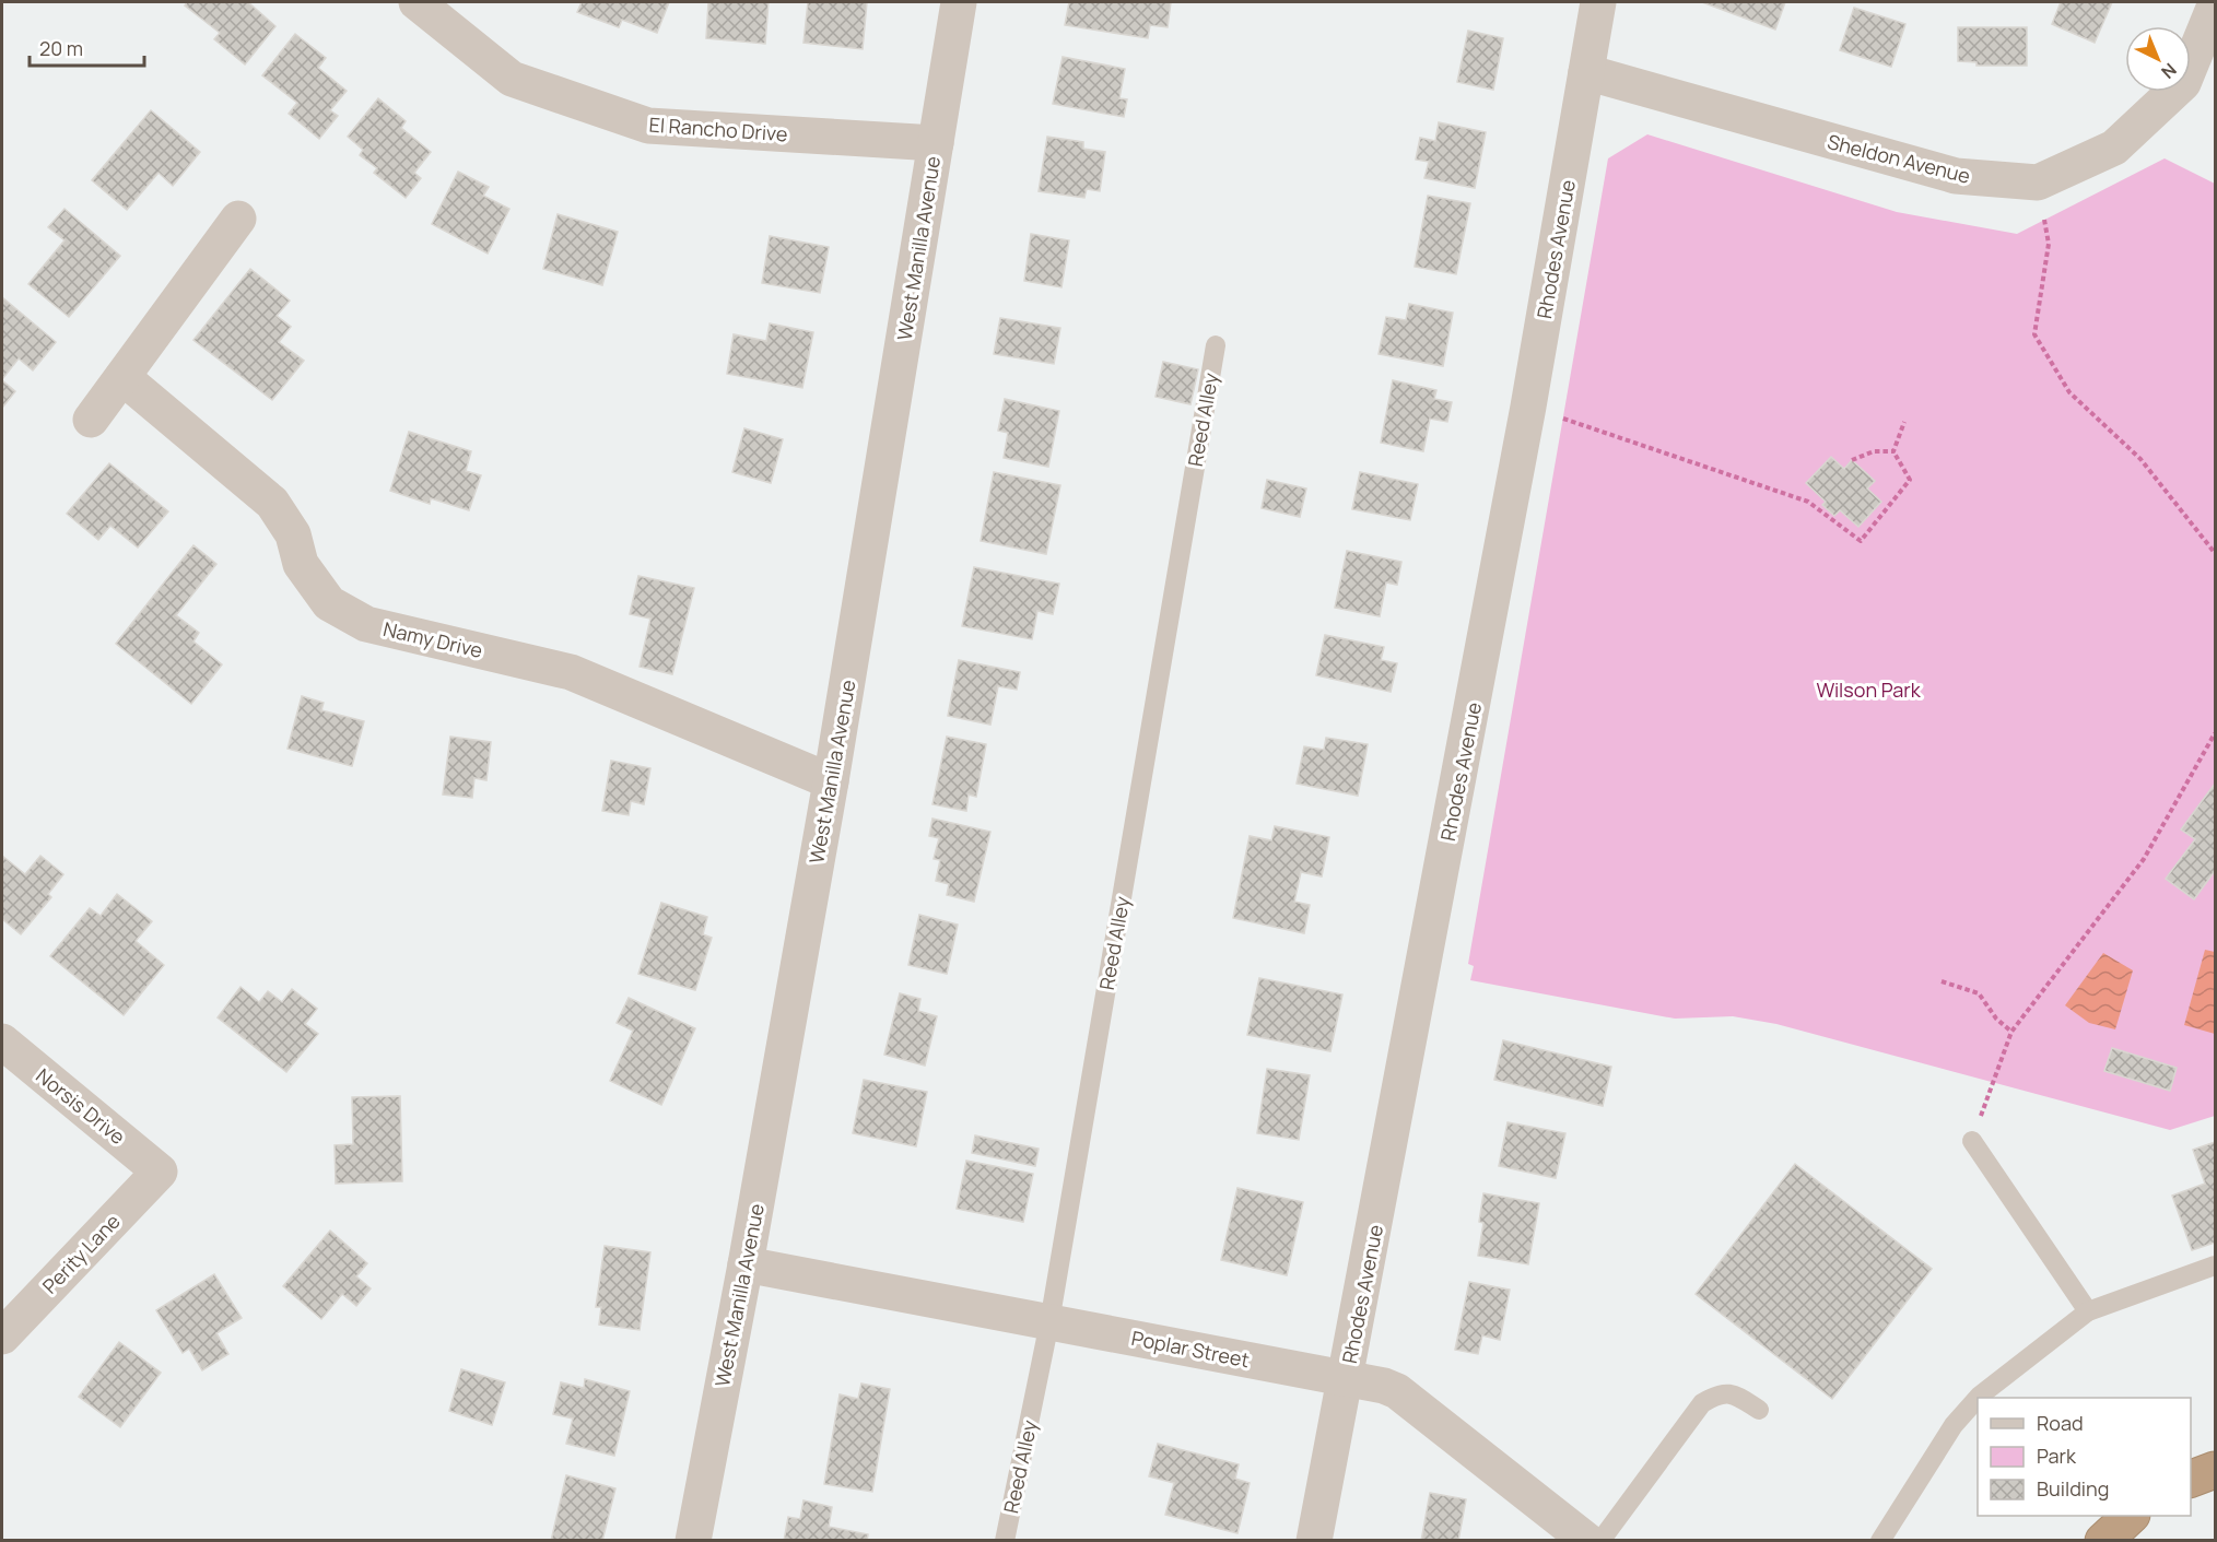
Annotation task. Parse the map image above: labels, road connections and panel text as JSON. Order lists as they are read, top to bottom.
{
  "streets": {
    "street": [
      "El Rancho Drive",
      "Sheldon Avenue",
      "West Manilla Avenue",
      "Rhodes Avenue",
      "Namy Drive",
      "Norsis Drive",
      "Perity Lane",
      "Poplar Street"
    ],
    "lane": ["Reed Alley"]
  },
  "crossings": [
    ["El Rancho Drive", "West Manilla Avenue"],
    ["Sheldon Avenue", "Rhodes Avenue"],
    ["West Manilla Avenue", "Namy Drive"],
    ["West Manilla Avenue", "Poplar Street"],
    ["Rhodes Avenue", "Poplar Street"],
    ["Reed Alley", "Poplar Street"],
    ["Norsis Drive", "Perity Lane"]
  ],
  "parks": ["Wilson Park"],
  "legend": ["Road", "Park", "Building"],
  "scale_bar": "20 m",
  "north": "bottom right"
}
